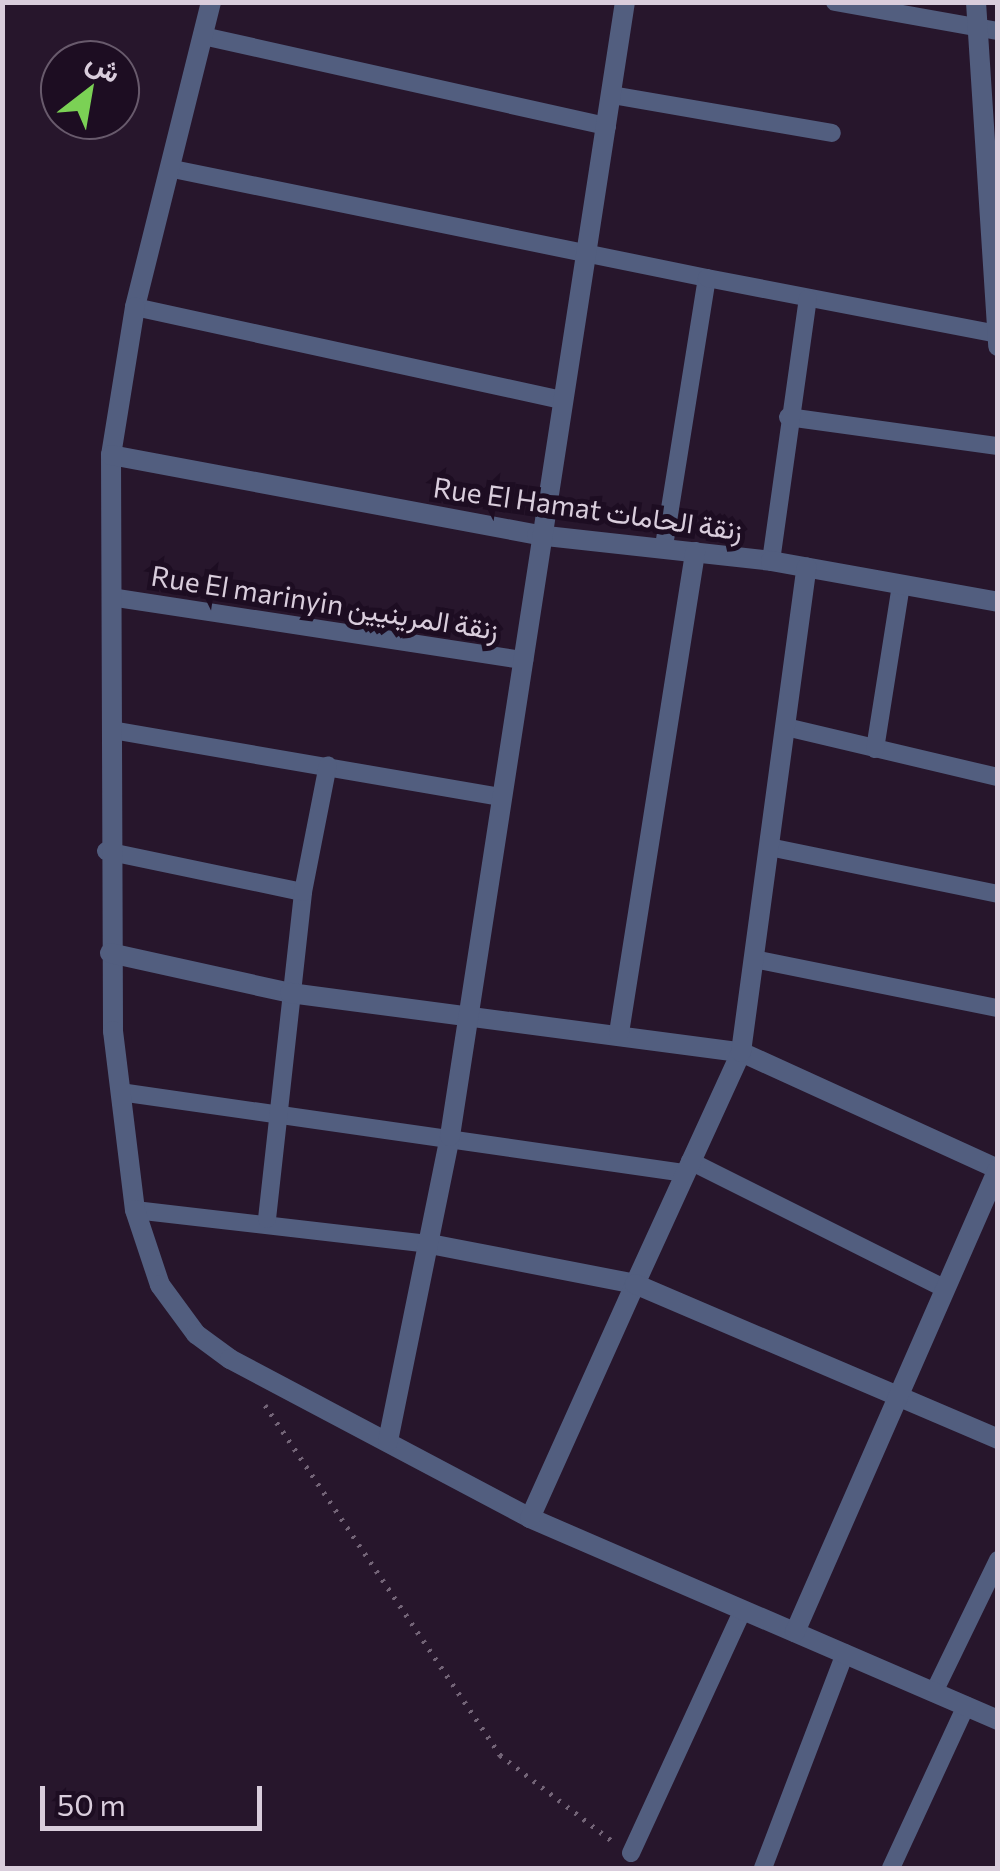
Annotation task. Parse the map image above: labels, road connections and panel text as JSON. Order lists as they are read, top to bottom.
{
  "streets": {
    "street": ["Rue El Hamat زنقة الحامات"],
    "lane": ["Rue El marinyin زنقة المرينيين"]
  },
  "scale_bar": "50 m",
  "north": "top right"
}
